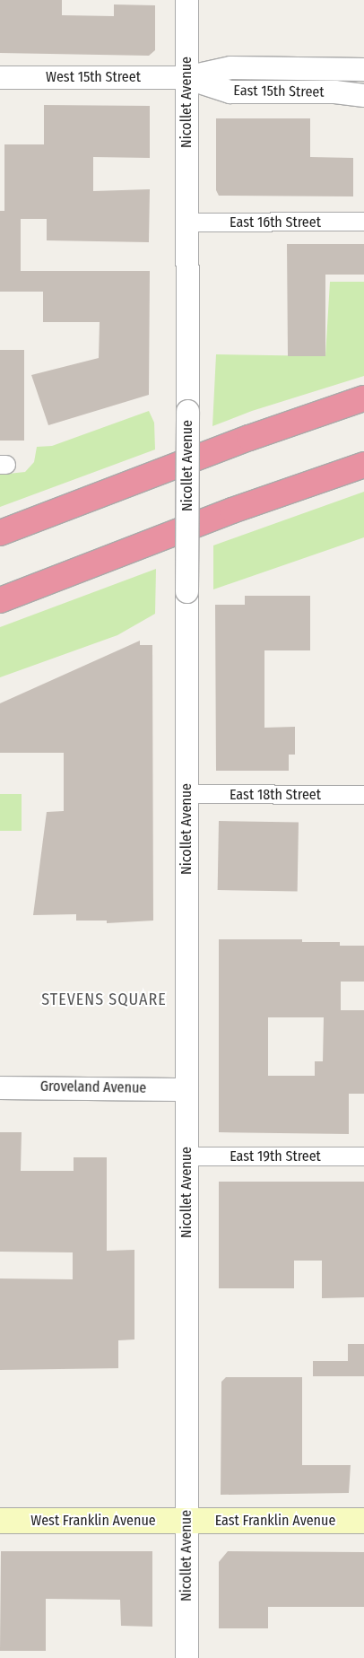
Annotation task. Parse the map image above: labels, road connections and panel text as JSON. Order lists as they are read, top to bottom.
{
  "streets": {
    "main road": ["West Franklin Avenue", "East Franklin Avenue"],
    "street": [
      "West 15th Street",
      "East 15th Street",
      "Nicollet Avenue",
      "East 16th Street",
      "East 18th Street",
      "Groveland Avenue",
      "East 19th Street"
    ]
  },
  "crossings": [
    ["West 15th Street", "East 15th Street"],
    ["West 15th Street", "Nicollet Avenue"],
    ["East 15th Street", "Nicollet Avenue"],
    ["Nicollet Avenue", "East 16th Street"],
    ["Nicollet Avenue", "East 18th Street"],
    ["Nicollet Avenue", "Groveland Avenue"],
    ["Nicollet Avenue", "East 19th Street"],
    ["Nicollet Avenue", "West Franklin Avenue"],
    ["Nicollet Avenue", "East Franklin Avenue"],
    ["West Franklin Avenue", "East Franklin Avenue"]
  ],
  "districts": ["STEVENS SQUARE"]
}
